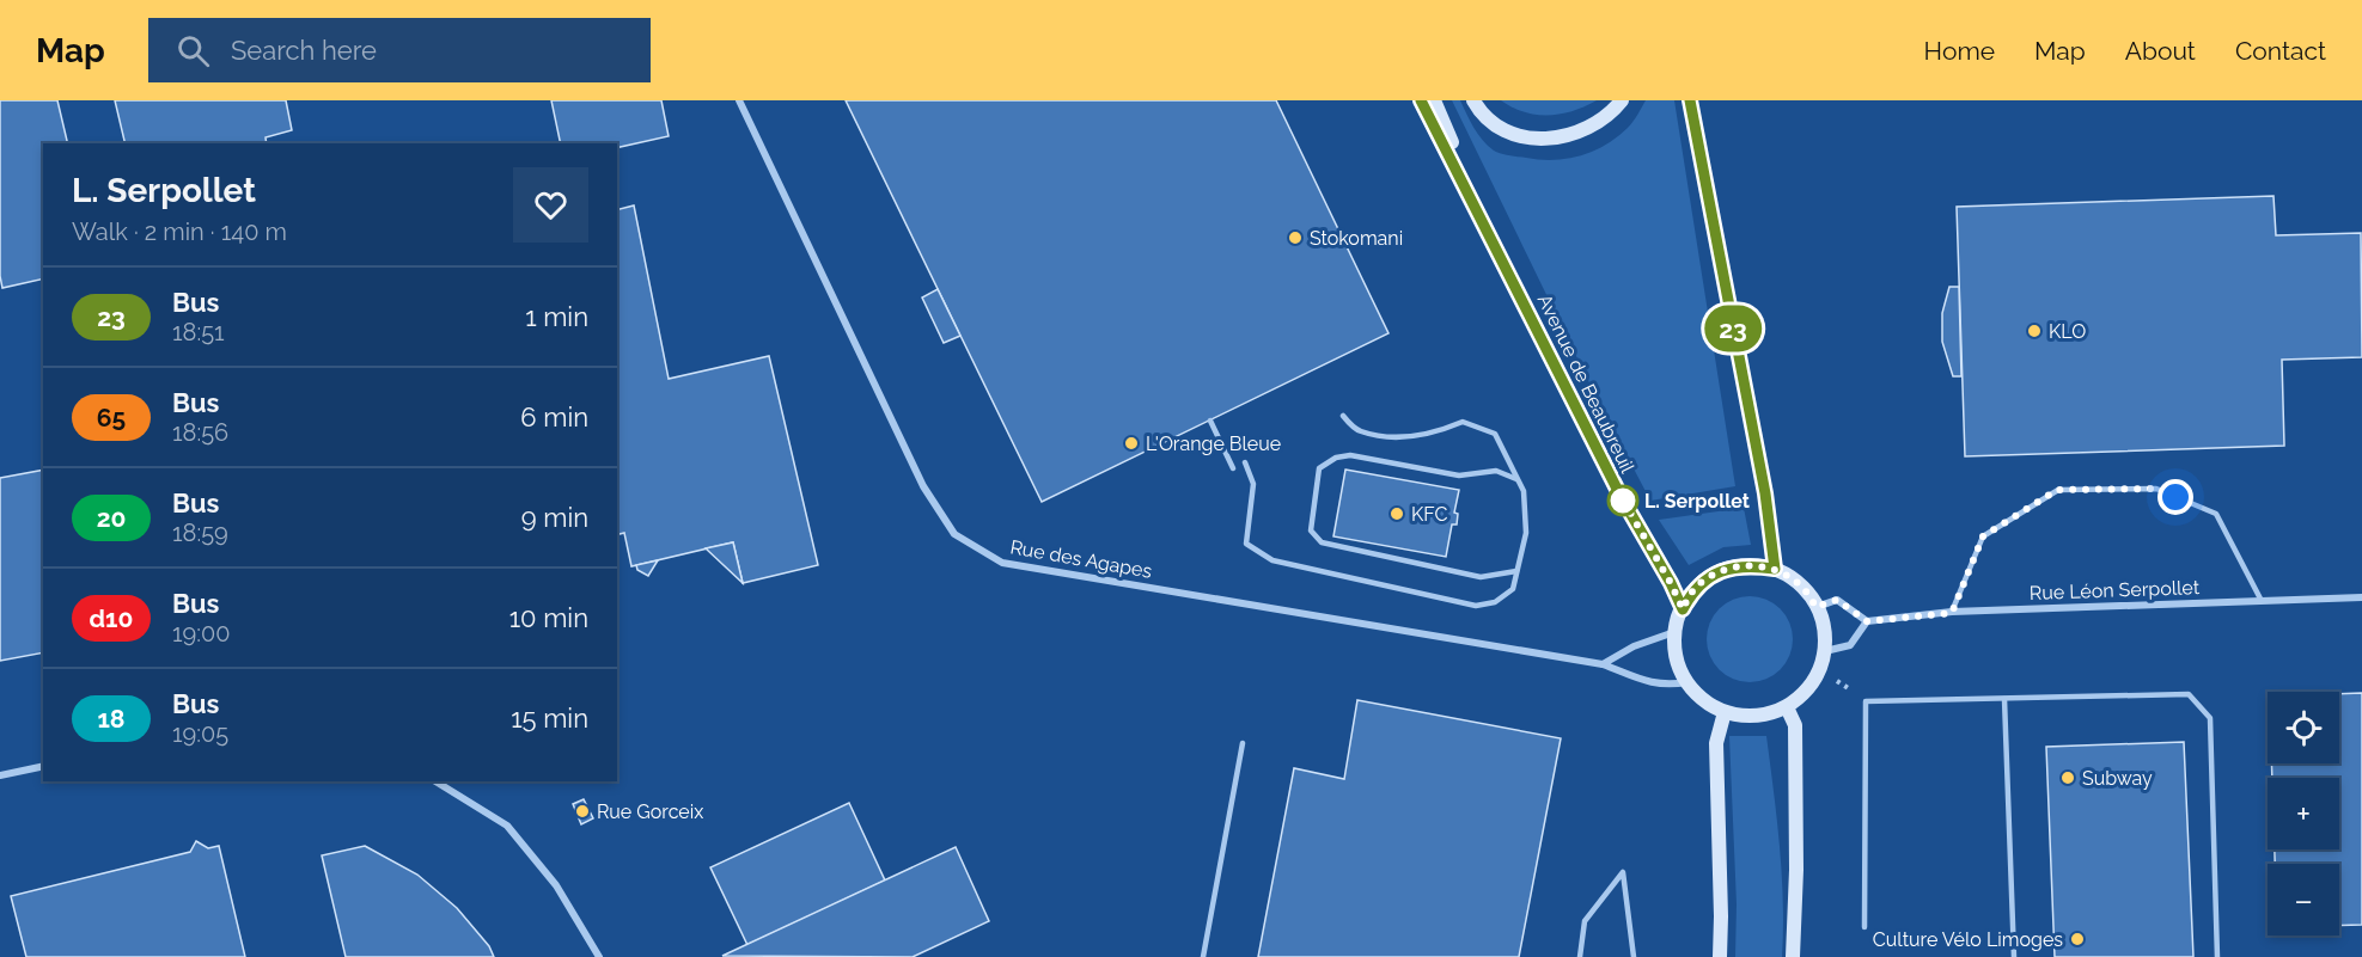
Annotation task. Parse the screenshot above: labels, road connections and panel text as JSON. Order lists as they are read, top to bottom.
{
  "streets": {
    "main road": ["Avenue de Beaubreuil"],
    "street": ["Rue des Agapes", "Rue Léon Serpollet"]
  },
  "crossings": [
    ["Avenue de Beaubreuil", "Rue des Agapes"]
  ],
  "places": [
    "Stokomani",
    "KLO",
    "L'Orange Bleue",
    "L. Serpollet",
    "KFC",
    "Subway",
    "Rue Gorceix",
    "Culture Vélo Limoges"
  ],
  "lines": ["bus line 23"],
  "page": {
    "header": "Map",
    "search": "Search here",
    "nav": [
      "Home",
      "Map",
      "About",
      "Contact"
    ],
    "on_map": "23",
    "heading": ["L. Serpollet", "Walk · 2 min · 140 m"],
    "list": [
      {
        "mark": "23",
        "name": "Bus",
        "note": "18:51",
        "value": "1 min"
      },
      {
        "mark": "65",
        "name": "Bus",
        "note": "18:56",
        "value": "6 min"
      },
      {
        "mark": "20",
        "name": "Bus",
        "note": "18:59",
        "value": "9 min"
      },
      {
        "mark": "d10",
        "name": "Bus",
        "note": "19:00",
        "value": "10 min"
      },
      {
        "mark": "18",
        "name": "Bus",
        "note": "19:05",
        "value": "15 min"
      }
    ],
    "map_buttons": ["+", "−"]
  }
}
